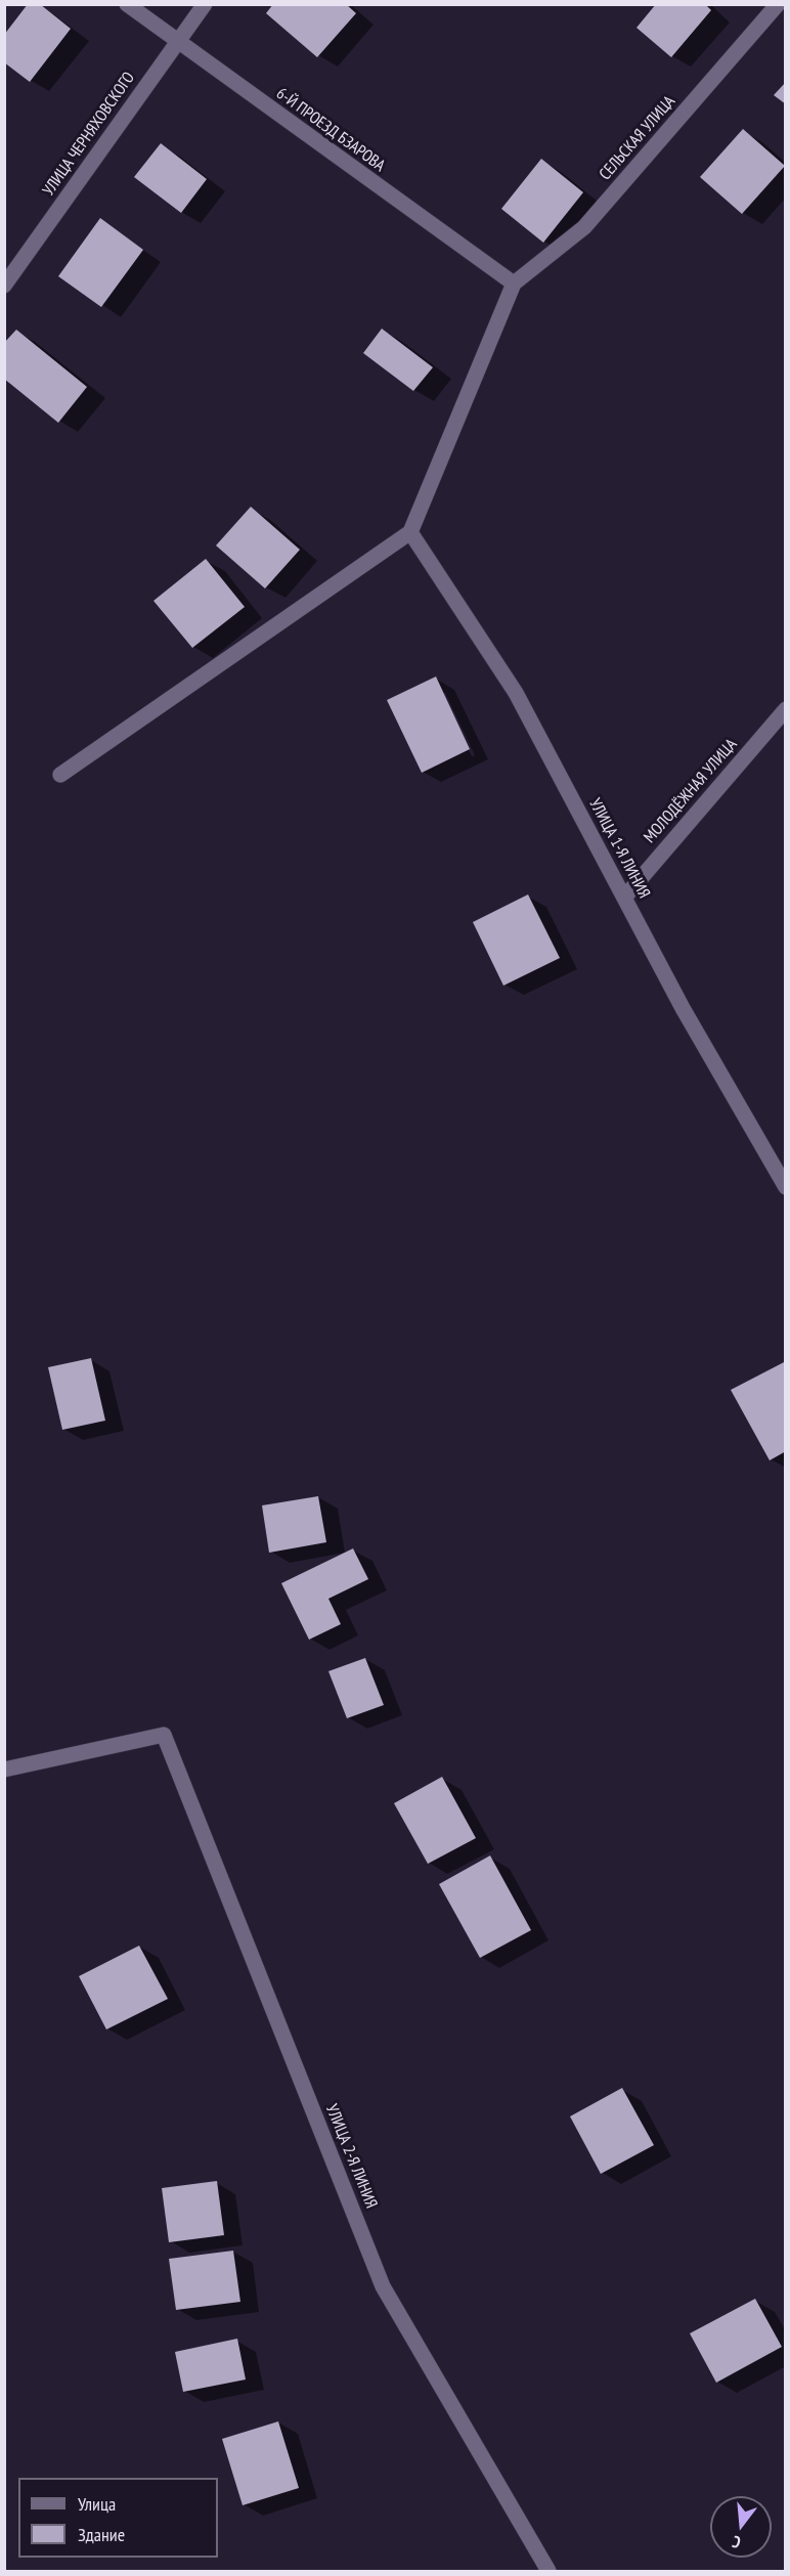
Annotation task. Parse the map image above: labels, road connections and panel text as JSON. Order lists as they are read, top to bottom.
{
  "streets": {
    "street": [
      "6-Й ПРОЕЗД БЗАРОВА",
      "УЛИЦА ЧЕРНЯХОВСКОГО",
      "СЕЛЬСКАЯ УЛИЦА",
      "МОЛОДЁЖНАЯ УЛИЦА",
      "УЛИЦА 1-Я ЛИНИЯ",
      "УЛИЦА 2-Я ЛИНИЯ"
    ]
  },
  "crossings": [
    ["6-Й ПРОЕЗД БЗАРОВА", "УЛИЦА ЧЕРНЯХОВСКОГО"],
    ["6-Й ПРОЕЗД БЗАРОВА", "СЕЛЬСКАЯ УЛИЦА"],
    ["МОЛОДЁЖНАЯ УЛИЦА", "УЛИЦА 1-Я ЛИНИЯ"]
  ],
  "legend": ["Улица", "Здание"],
  "north": "bottom"
}
